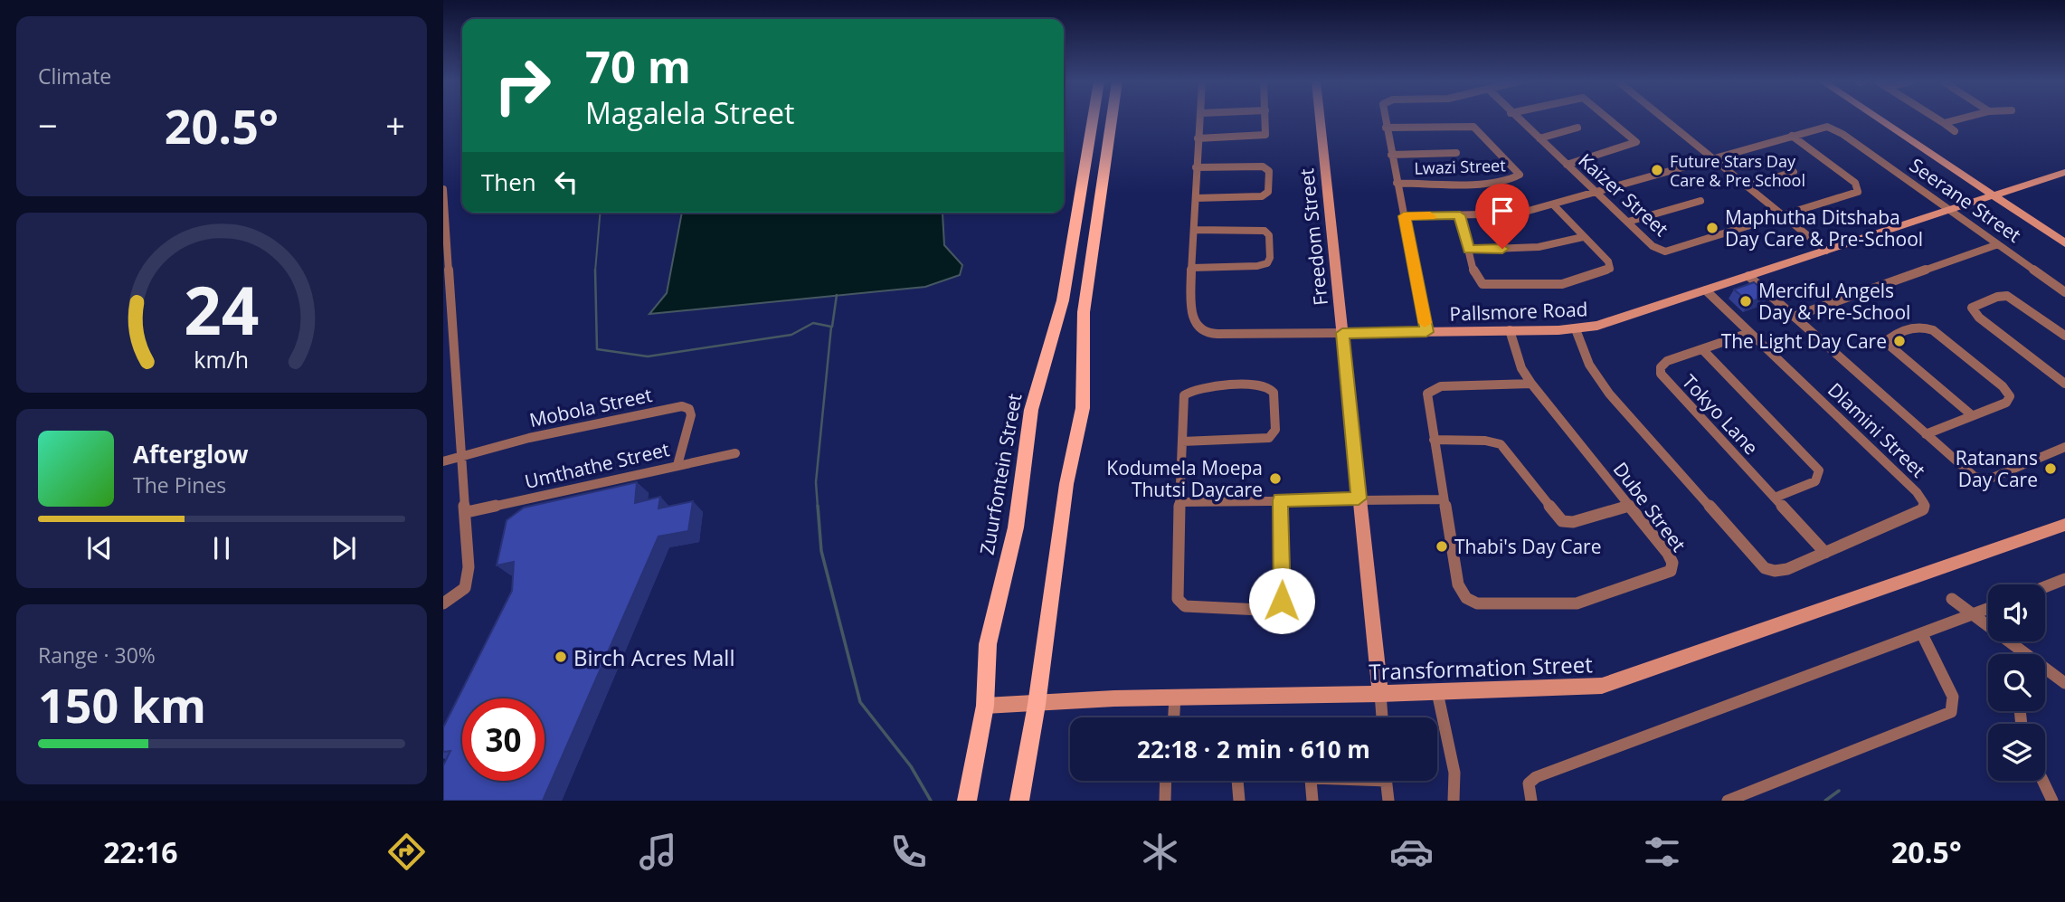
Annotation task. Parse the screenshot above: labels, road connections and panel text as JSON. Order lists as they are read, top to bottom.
{
  "streets": {
    "main road": ["Zuurfontein Street"],
    "street": [
      "Lwazi Street",
      "Kaizer Street",
      "Seerane Street",
      "Freedom Street",
      "Pallsmore Road",
      "Mobola Street",
      "Tokyo Lane",
      "Dlamini Street",
      "Umthathe Street",
      "Dube Street",
      "Transformation Street"
    ]
  },
  "crossings": [
    ["Kaizer Street", "Seerane Street"],
    ["Seerane Street", "Pallsmore Road"],
    ["Freedom Street", "Pallsmore Road"],
    ["Freedom Street", "Transformation Street"],
    ["Pallsmore Road", "Dlamini Street"],
    ["Pallsmore Road", "Dube Street"],
    ["Mobola Street", "Umthathe Street"],
    ["Tokyo Lane", "Dlamini Street"],
    ["Zuurfontein Street", "Transformation Street"]
  ],
  "places": [
    "Future Stars Day Care & Pre School",
    "Maphutha Ditshaba Day Care & Pre-School",
    "Merciful Angels Day & Pre-School",
    "The Light Day Care",
    "Ratanans Day Care",
    "Kodumela Moepa Thutsi Daycare",
    "Thabi's Day Care",
    "Birch Acres Mall"
  ],
  "page": {
    "tile": [
      "Climate",
      ["Range · 30%", "150 km"]
    ],
    "turn": ["70 m", "Magalela Street"],
    "heat": ["−", "20.5°", "+"],
    "then": "Then",
    "song": ["Afterglow", "The Pines"],
    "limit": "30",
    "trip": "22:18 · 2 min · 610 m",
    "tabs": ["22:16", "20.5°"],
    "gauge": ["24", "km/h"]
  }
}
